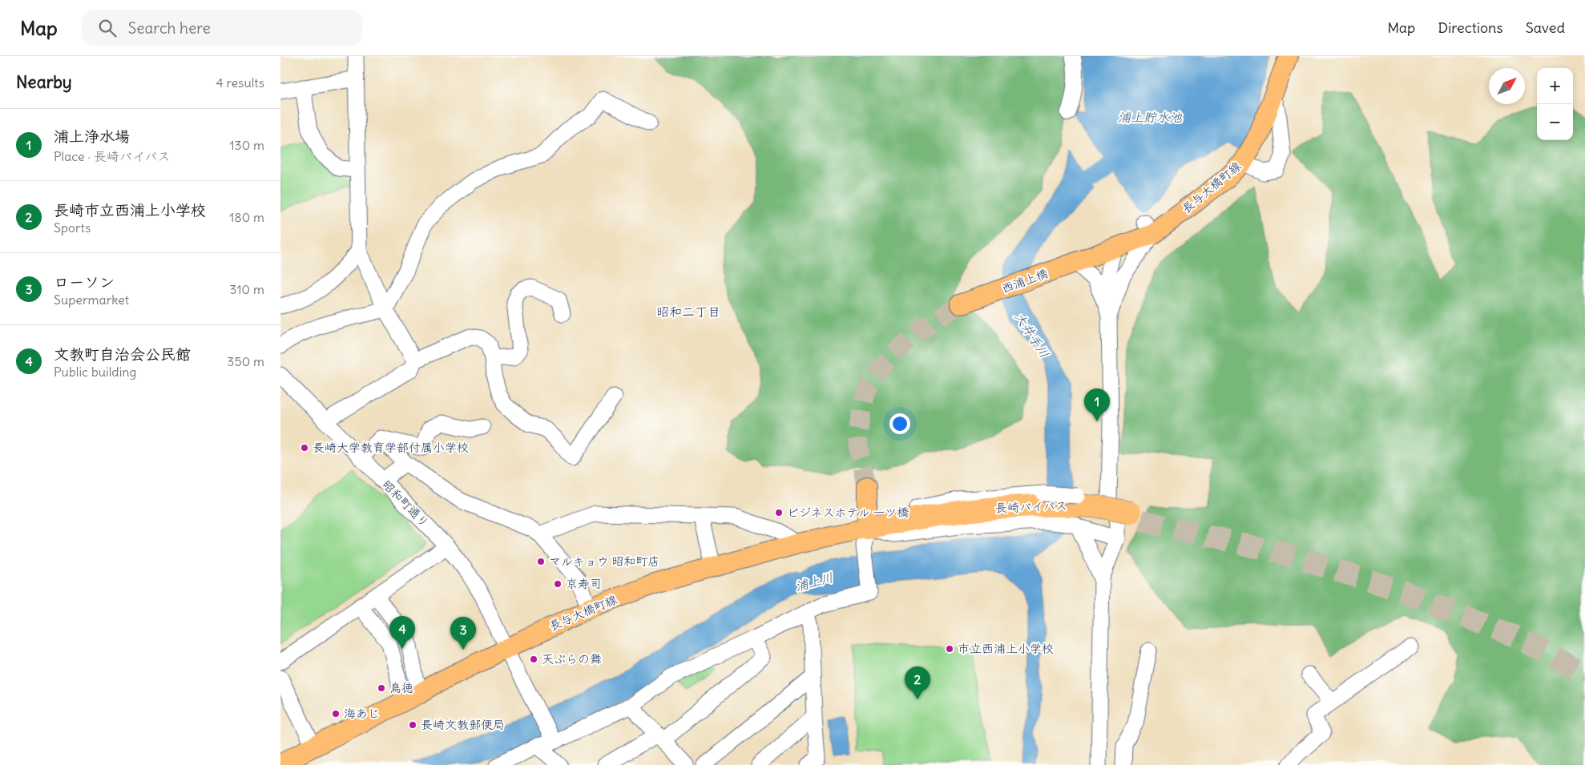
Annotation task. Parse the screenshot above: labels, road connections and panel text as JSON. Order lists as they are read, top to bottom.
{
  "streets": {
    "highway": ["長崎バイパス"],
    "main road": ["長与大橋町線", "西浦上橋"],
    "street": ["昭和町通り"]
  },
  "crossings": [
    ["長与大橋町線", "西浦上橋"],
    ["長与大橋町線", "昭和町通り"],
    ["長与大橋町線", "長崎バイパス"]
  ],
  "districts": ["昭和二丁目"],
  "water": ["浦上貯水池", "大井手川", "浦上川"],
  "places": [
    "長崎大学教育学部付属小学校",
    "ビジネスホテル 一ツ橋",
    "マルキョウ 昭和町店",
    "京寿司",
    "市立西浦上小学校",
    "天ぷらの舞",
    "鳥徳",
    "海あじ",
    "長崎文教郵便局"
  ],
  "north": "top right",
  "page": {
    "header": "Map",
    "search": "Search here",
    "nav": ["Map", "Directions", "Saved"],
    "heading": ["Nearby", "4 results"],
    "map_buttons": ["+", "−"],
    "list": [
      {
        "mark": "1",
        "name": "浦上浄水場",
        "note": "Place · 長崎バイパス",
        "value": "130 m"
      },
      {
        "mark": "2",
        "name": "長崎市立西浦上小学校",
        "note": "Sports",
        "value": "180 m"
      },
      {
        "mark": "3",
        "name": "ローソン",
        "note": "Supermarket",
        "value": "310 m"
      },
      {
        "mark": "4",
        "name": "文教町自治会公民館",
        "note": "Public building",
        "value": "350 m"
      }
    ],
    "pins": [
      "1",
      "4",
      "3",
      "2"
    ]
  }
}
